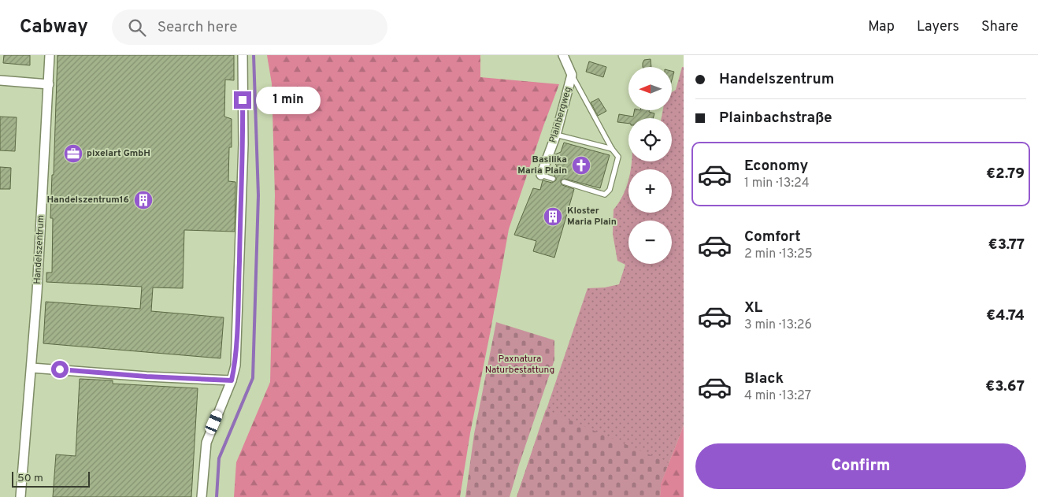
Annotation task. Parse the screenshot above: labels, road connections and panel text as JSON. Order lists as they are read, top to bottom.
{
  "streets": {
    "street": ["Plainbergweg", "Handelszentrum"]
  },
  "parks": ["Paxnatura Naturbestattung"],
  "places": {
    "office": ["pixelart GmbH"],
    "church": ["Basilika Maria Plain"],
    "building": ["Handelszentrum16", "Kloster Maria Plain"]
  },
  "scale_bar": "50 m",
  "north": "left",
  "page": {
    "header": "Cabway",
    "search": "Search here",
    "nav": ["Map", "Layers", "Share"],
    "banner": ["Handelszentrum", "Plainbachstraße"],
    "map_buttons": ["+", "−"],
    "bubble": "1 min",
    "list": [
      {
        "name": "Economy",
        "note": "1 min · 13:24",
        "value": "€2.79"
      },
      {
        "name": "Comfort",
        "note": "2 min · 13:25",
        "value": "€3.77"
      },
      {
        "name": "XL",
        "note": "3 min · 13:26",
        "value": "€4.74"
      },
      {
        "name": "Black",
        "note": "4 min · 13:27",
        "value": "€3.67"
      }
    ],
    "buttons": "Confirm",
    "scale": "50 m"
  }
}
